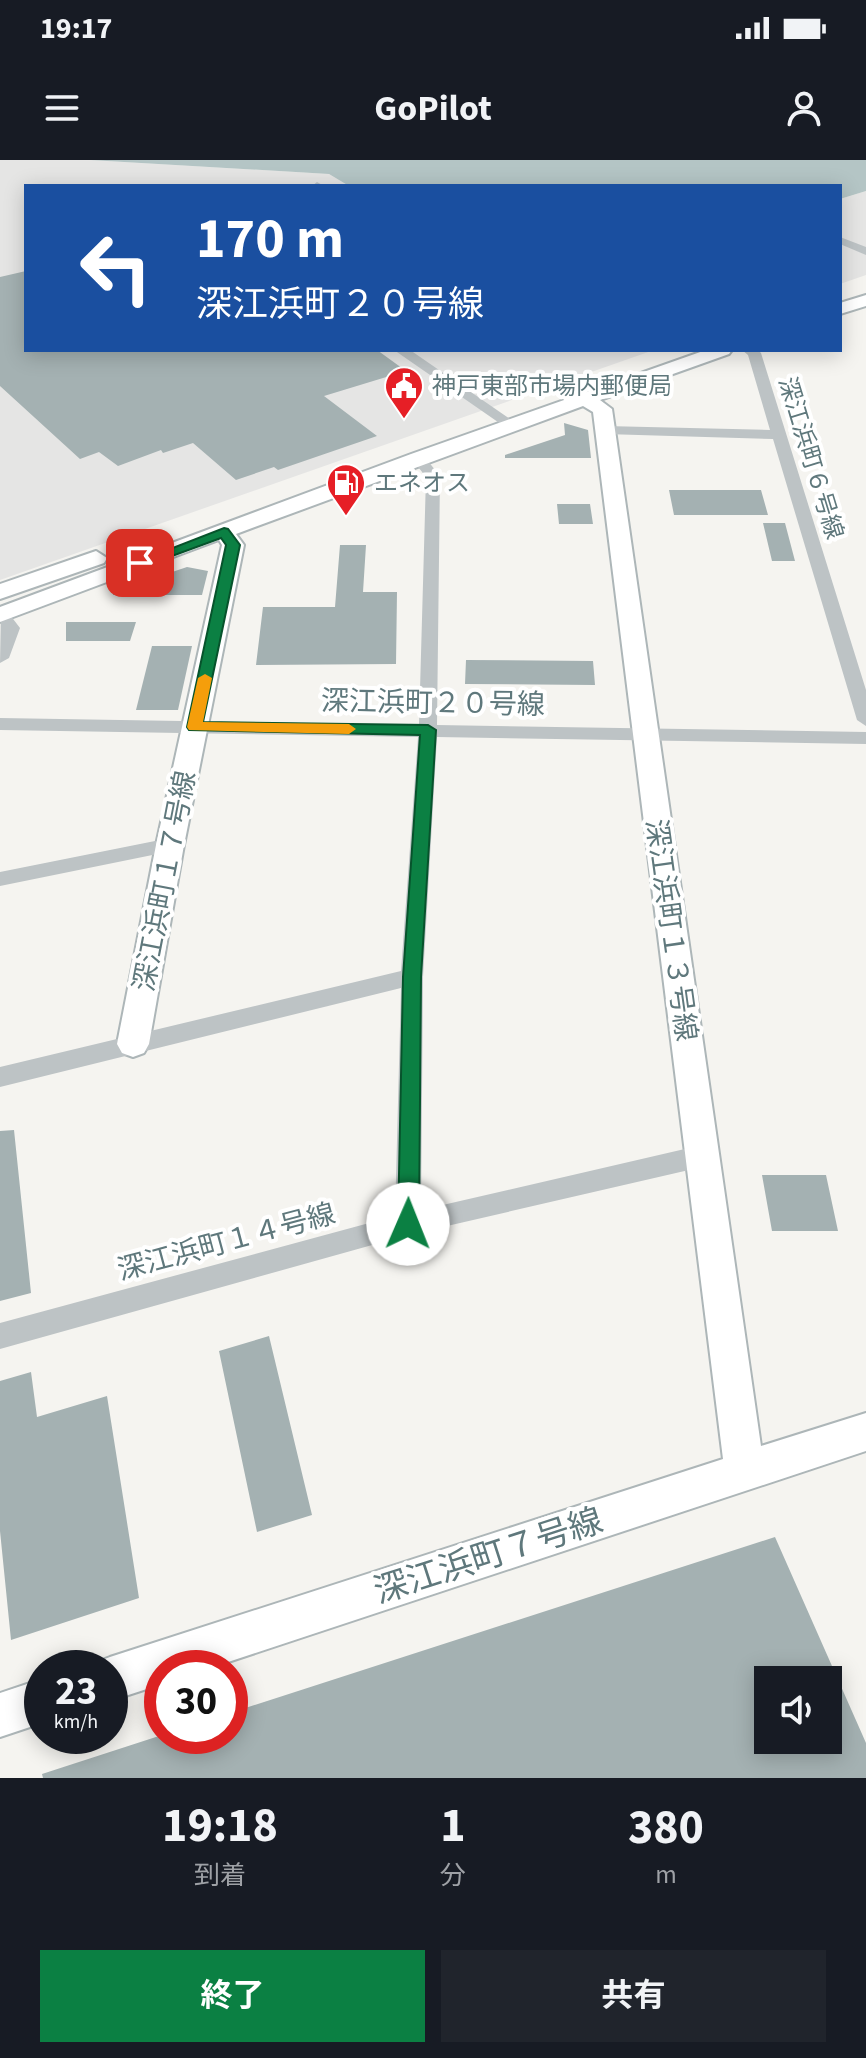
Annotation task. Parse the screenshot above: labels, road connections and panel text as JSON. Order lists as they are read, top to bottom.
{
  "streets": {
    "street": [
      "深江浜町６号線",
      "深江浜町２０号線",
      "深江浜町１７号線",
      "深江浜町１３号線",
      "深江浜町１４号線",
      "深江浜町７号線"
    ]
  },
  "crossings": [
    ["深江浜町２０号線", "深江浜町１７号線"],
    ["深江浜町２０号線", "深江浜町１３号線"],
    ["深江浜町１３号線", "深江浜町１４号線"],
    ["深江浜町１３号線", "深江浜町７号線"]
  ],
  "places": {
    "public building": ["神戸東部市場内郵便局"],
    "fuel station": ["エネオス"]
  },
  "page": {
    "status": "19:17",
    "header": "GoPilot",
    "turn": ["170 m", "深江浜町２０号線"],
    "speed": "23 km/h",
    "limit": "30",
    "eta": [
      "19:18",
      "到着",
      "1",
      "分",
      "380",
      "m"
    ],
    "buttons": ["終了", "共有"]
  }
}
